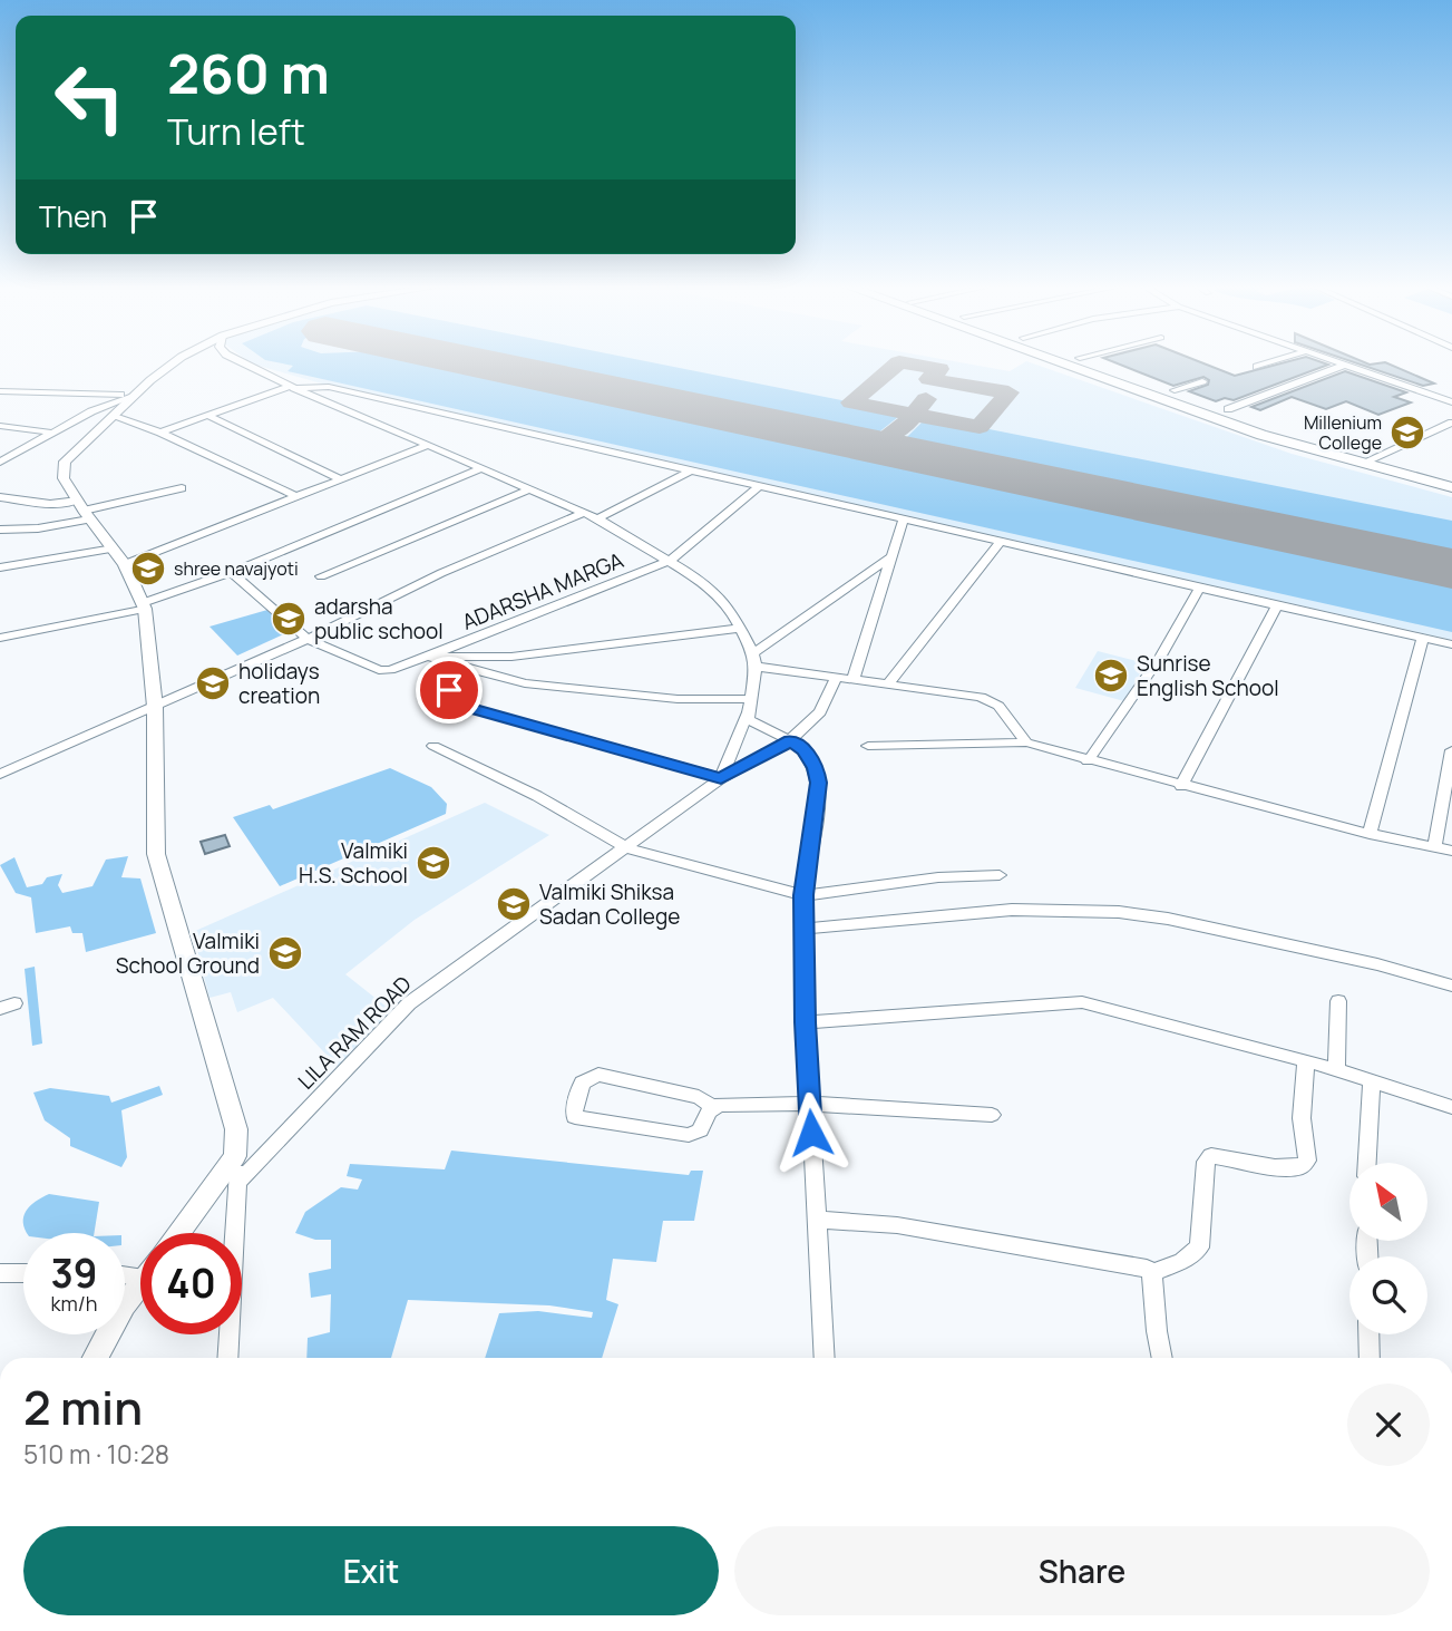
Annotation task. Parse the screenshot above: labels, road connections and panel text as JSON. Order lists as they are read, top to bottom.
{
  "streets": {
    "street": ["ADARSHA MARGA", "LILA RAM ROAD"]
  },
  "places": {
    "school or university": [
      "Millenium College",
      "shree navajyoti",
      "adarsha public school",
      "Sunrise English School",
      "holidays creation",
      "Valmiki H.S. School",
      "Valmiki Shiksa Sadan College",
      "Valmiki School Ground"
    ]
  },
  "north": "top left",
  "page": {
    "turn": ["260 m", "Turn left"],
    "then": "Then",
    "speed": "39 km/h",
    "limit": "40",
    "heading": ["2 min", "510 m · 10:28"],
    "buttons": ["Exit", "Share"]
  }
}
